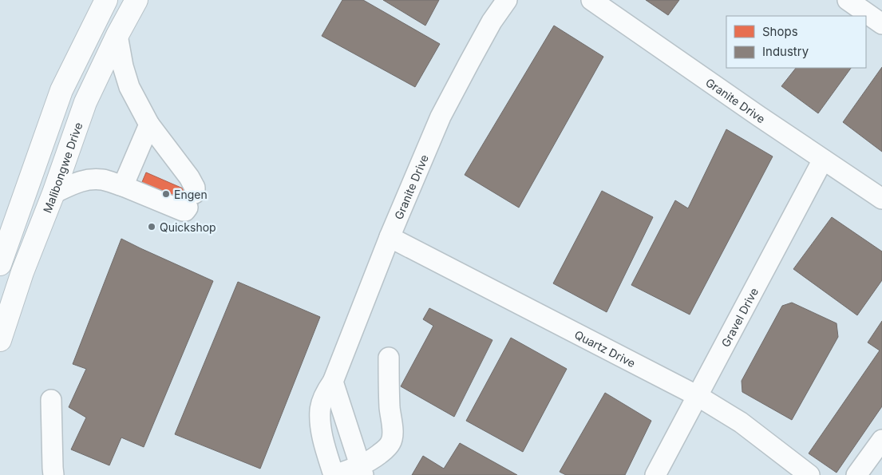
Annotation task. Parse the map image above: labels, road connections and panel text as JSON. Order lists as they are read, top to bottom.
{
  "streets": {
    "main road": ["Malibongwe Drive"],
    "street": ["Granite Drive", "Gravel Drive", "Quartz Drive"]
  },
  "crossings": [
    ["Granite Drive", "Gravel Drive"],
    ["Granite Drive", "Quartz Drive"],
    ["Gravel Drive", "Quartz Drive"]
  ],
  "places": ["Engen", "Quickshop"],
  "legend": ["Shops", "Industry"]
}
